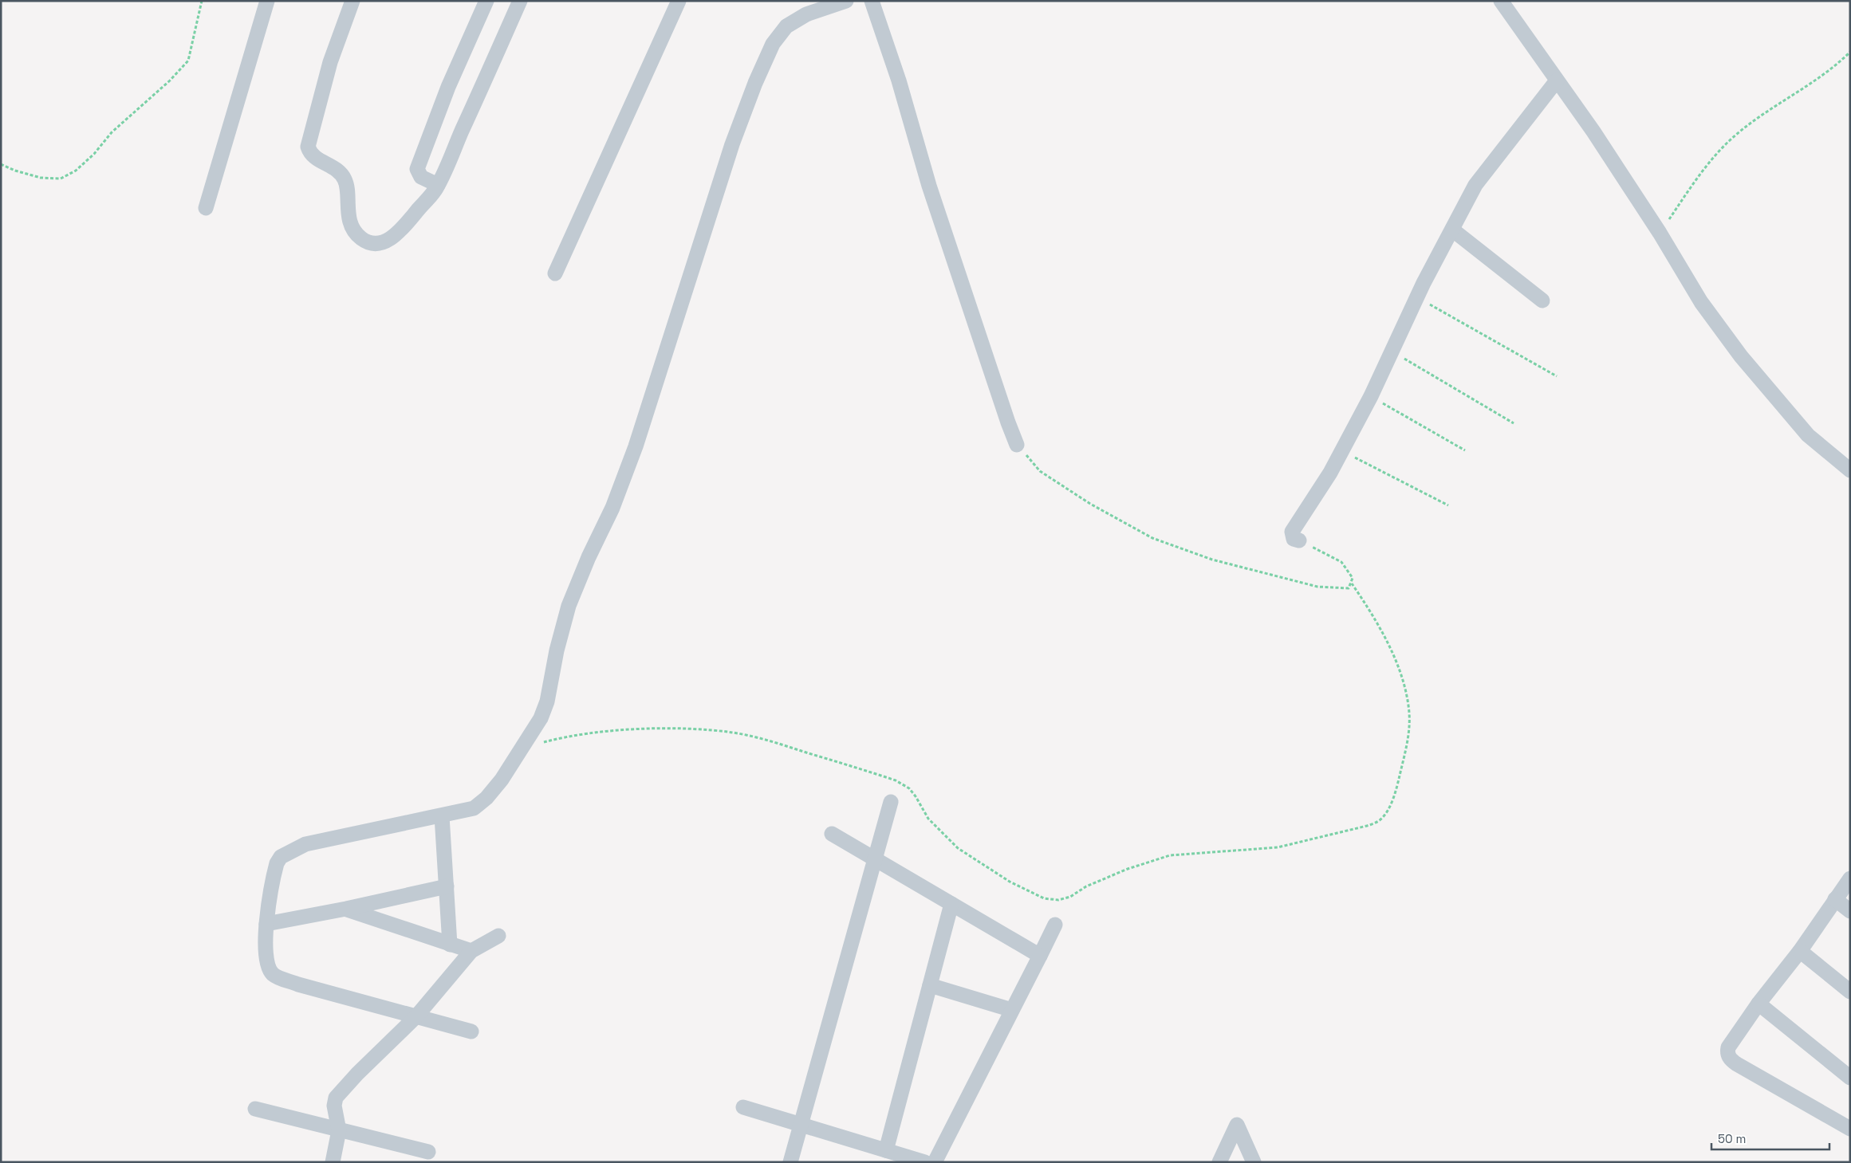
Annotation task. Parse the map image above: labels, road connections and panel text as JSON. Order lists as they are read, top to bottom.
{
  "scale_bar": "50 m"
}
